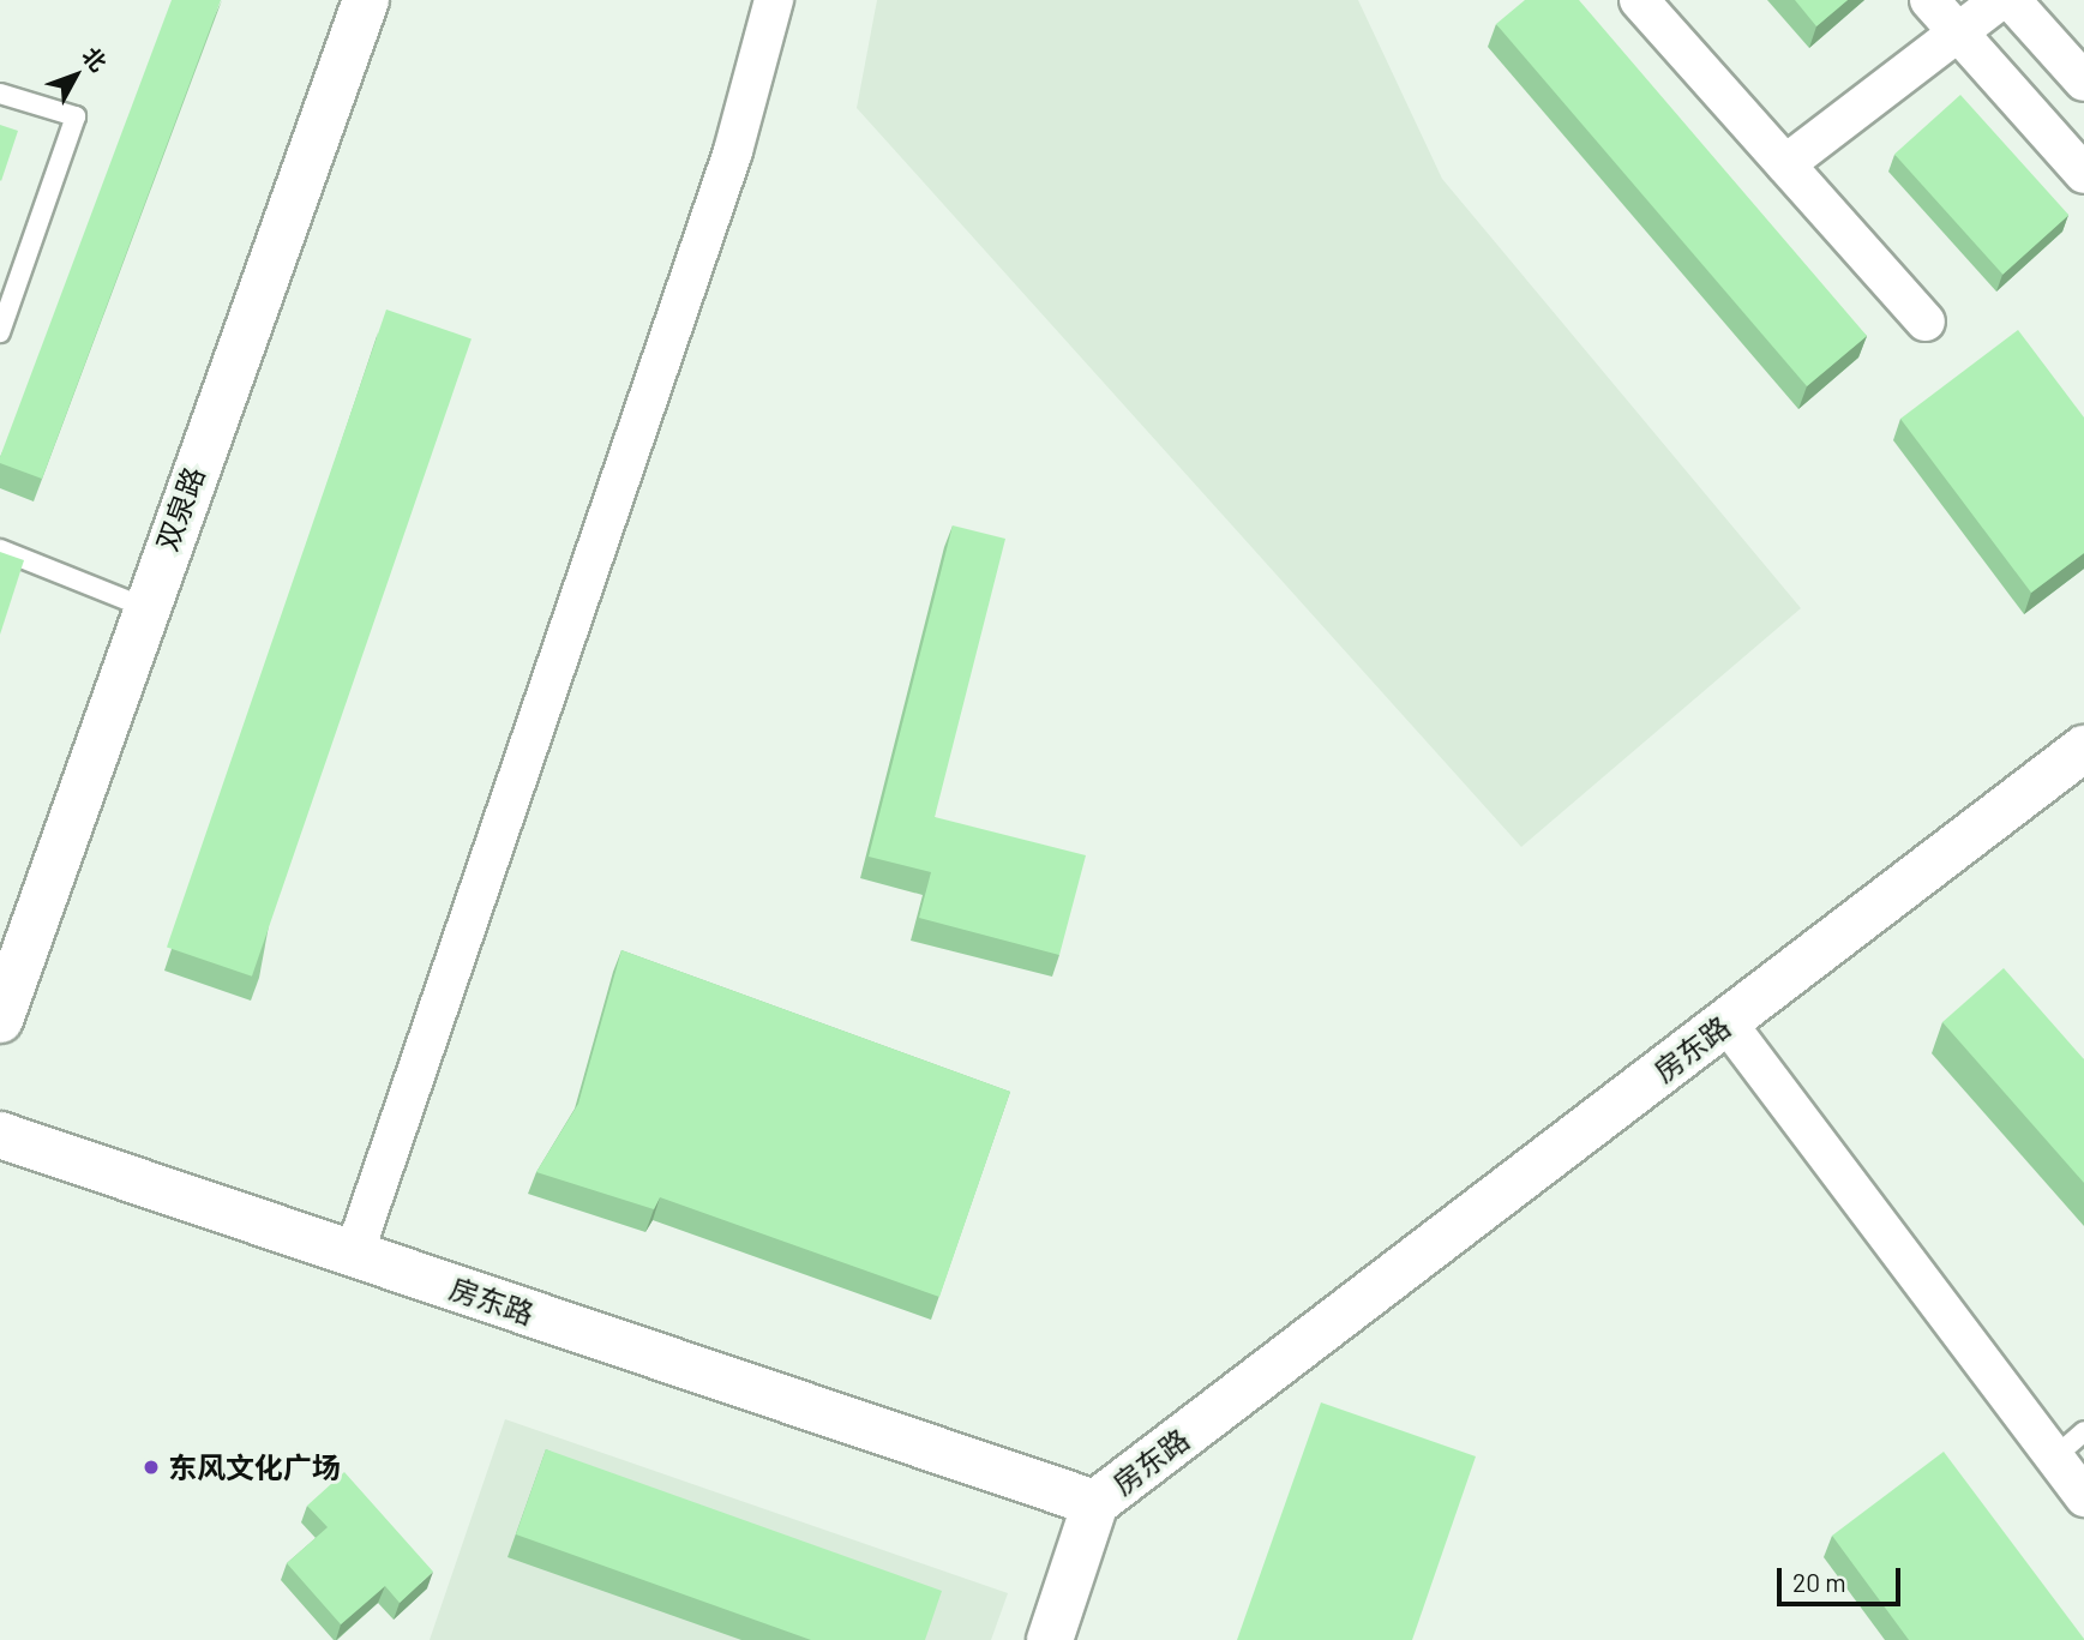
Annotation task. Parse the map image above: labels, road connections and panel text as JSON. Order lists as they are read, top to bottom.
{
  "streets": {
    "main road": ["双泉路", "房东路"]
  },
  "places": ["东风文化广场"],
  "scale_bar": "20 m",
  "north": "top right"
}
